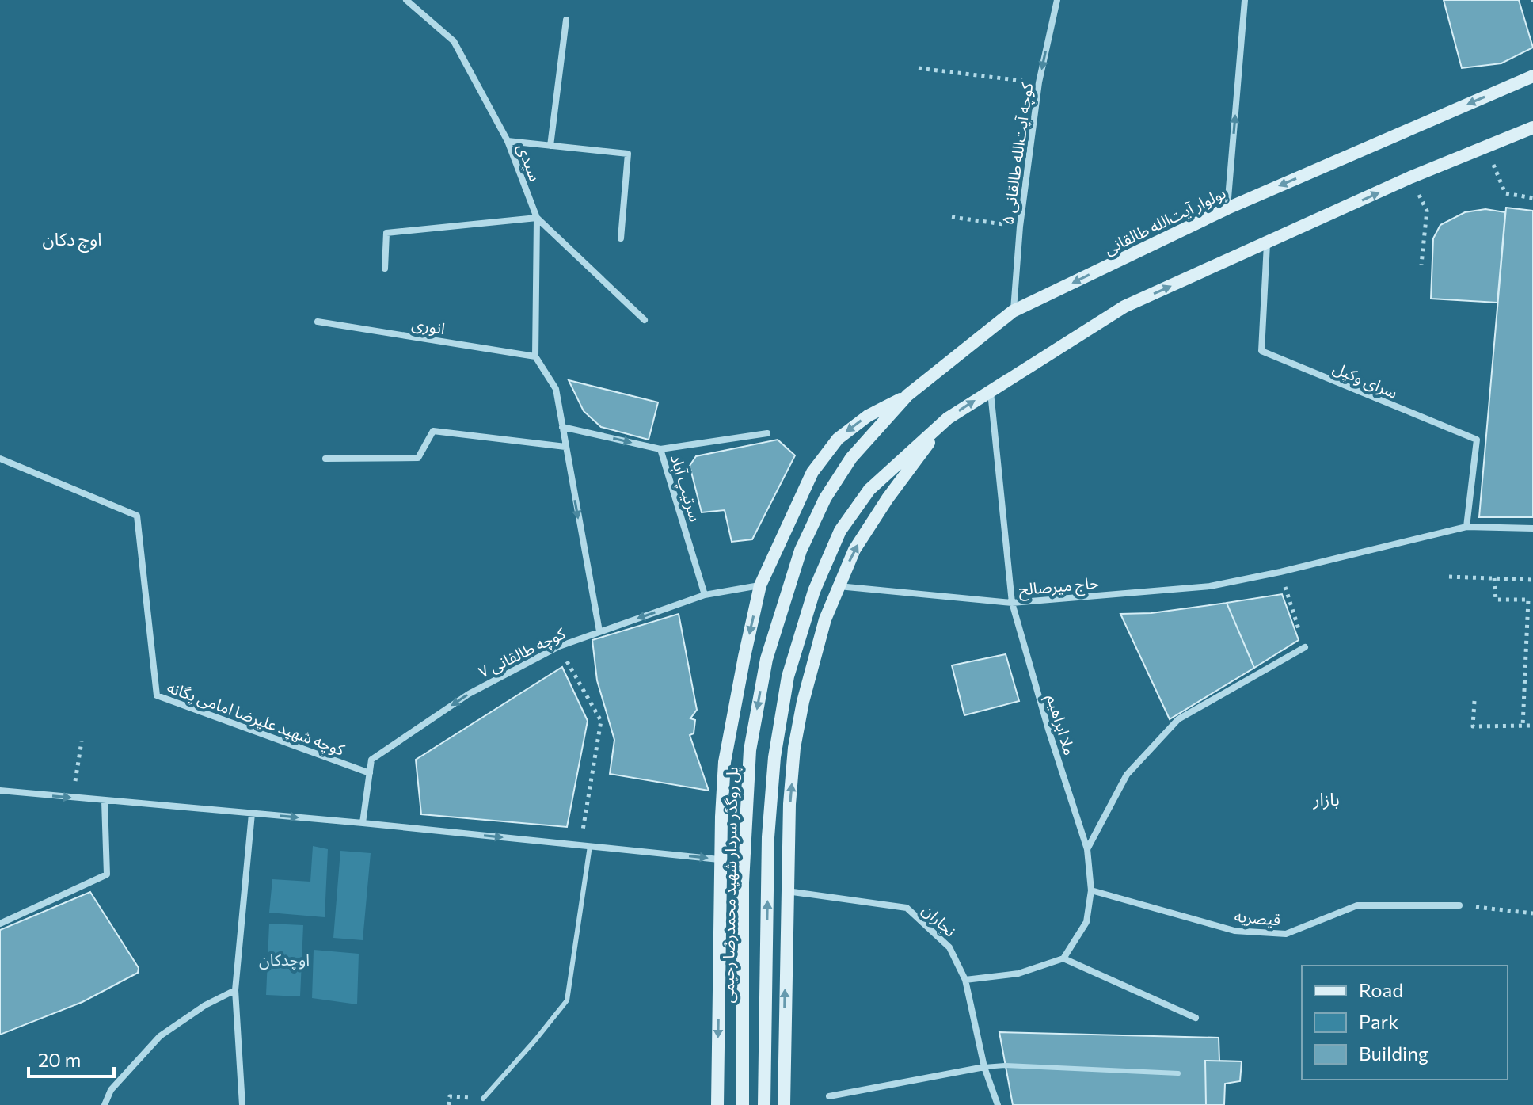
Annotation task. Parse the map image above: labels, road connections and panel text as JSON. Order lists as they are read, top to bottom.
{
  "streets": {
    "main road": ["بولوار آیت‌الله طالقانی", "پل روگذر سردار شهید محمدرضا رحیمی"],
    "street": [
      "کوچه آیت‌الله طالقانی ۵",
      "سیدی",
      "انوری",
      "سرای وکیل",
      "سرتیپ آباد",
      "حاج میرصالح",
      "کوچه طالقانی ۷",
      "کوچه شهید علیرضا امامی یگانه",
      "ملا ابراهیم",
      "قیصریه",
      "نجاران"
    ]
  },
  "crossings": [
    ["کوچه آیت‌الله طالقانی ۵", "بولوار آیت‌الله طالقانی"],
    ["بولوار آیت‌الله طالقانی", "پل روگذر سردار شهید محمدرضا رحیمی"],
    ["سرای وکیل", "حاج میرصالح"],
    ["سرتیپ آباد", "کوچه طالقانی ۷"],
    ["حاج میرصالح", "ملا ابراهیم"],
    ["کوچه طالقانی ۷", "کوچه شهید علیرضا امامی یگانه"],
    ["ملا ابراهیم", "قیصریه"]
  ],
  "one_way": ["سرتیپ آباد", "کوچه طالقانی ۷"],
  "districts": ["اوچ دکان", "بازار"],
  "parks": ["اوچدکان"],
  "legend": ["Road", "Park", "Building"],
  "scale_bar": "20 m"
}
